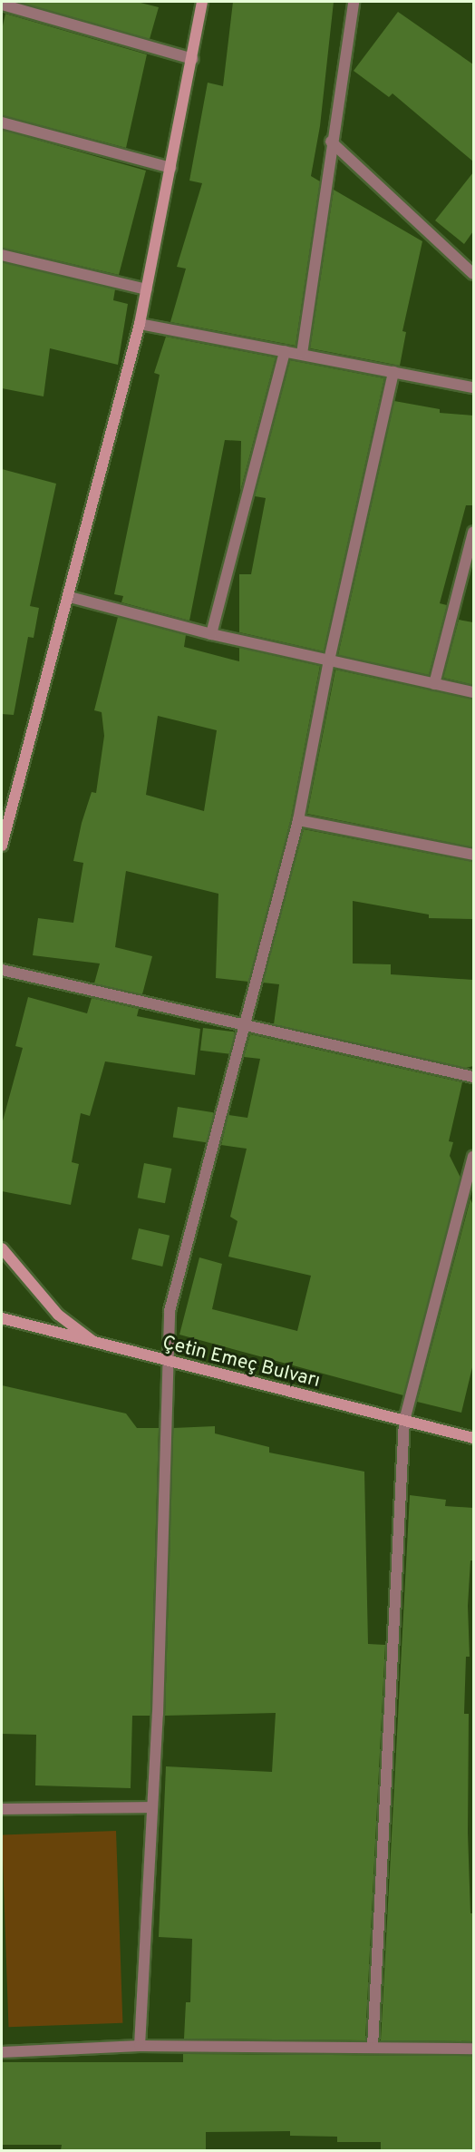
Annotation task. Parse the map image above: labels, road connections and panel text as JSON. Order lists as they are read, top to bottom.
{
  "streets": {
    "street": ["Çetin Emeç Bulvarı"]
  }
}
